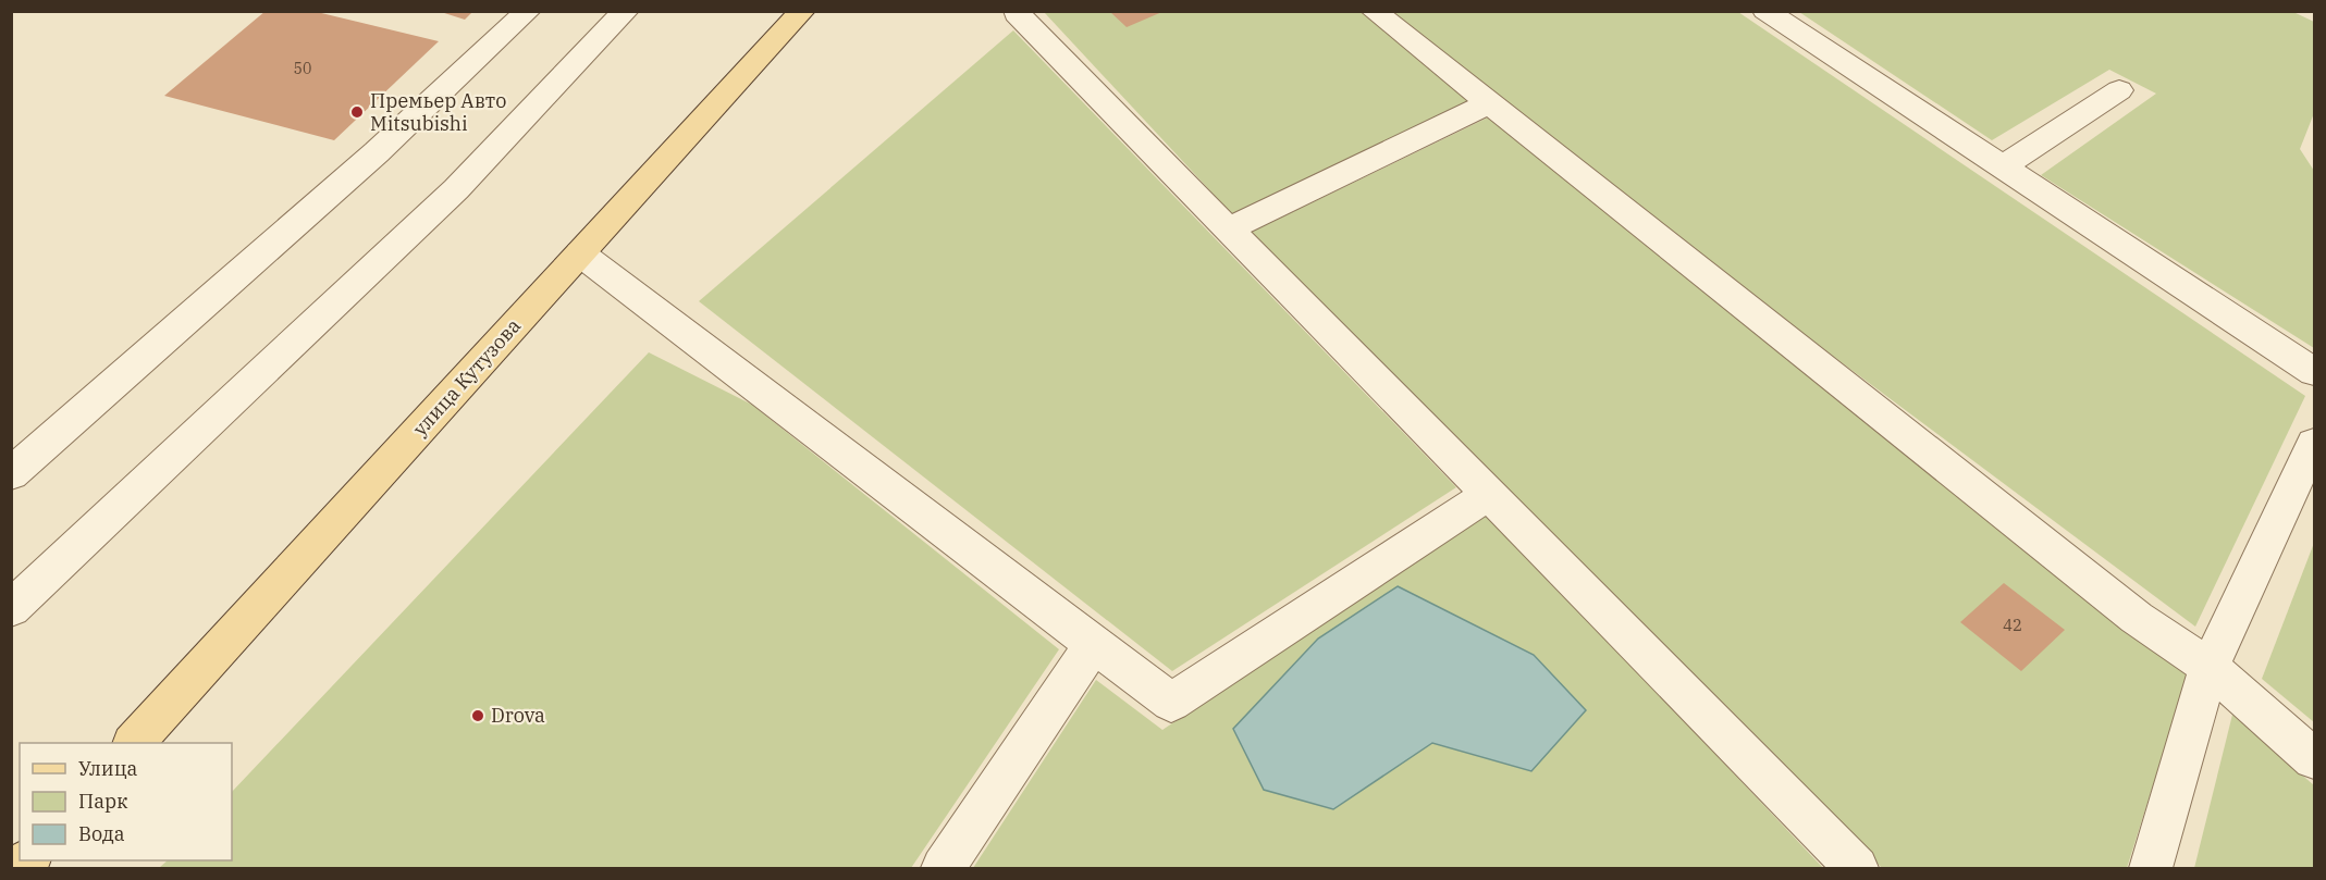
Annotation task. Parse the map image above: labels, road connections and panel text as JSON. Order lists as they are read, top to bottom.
{
  "streets": {
    "main road": ["улица Кутузова"]
  },
  "places": ["Премьер Авто Mitsubishi", "Drova"],
  "house_numbers": ["50", "42"],
  "legend": ["Улица", "Парк", "Вода"]
}
